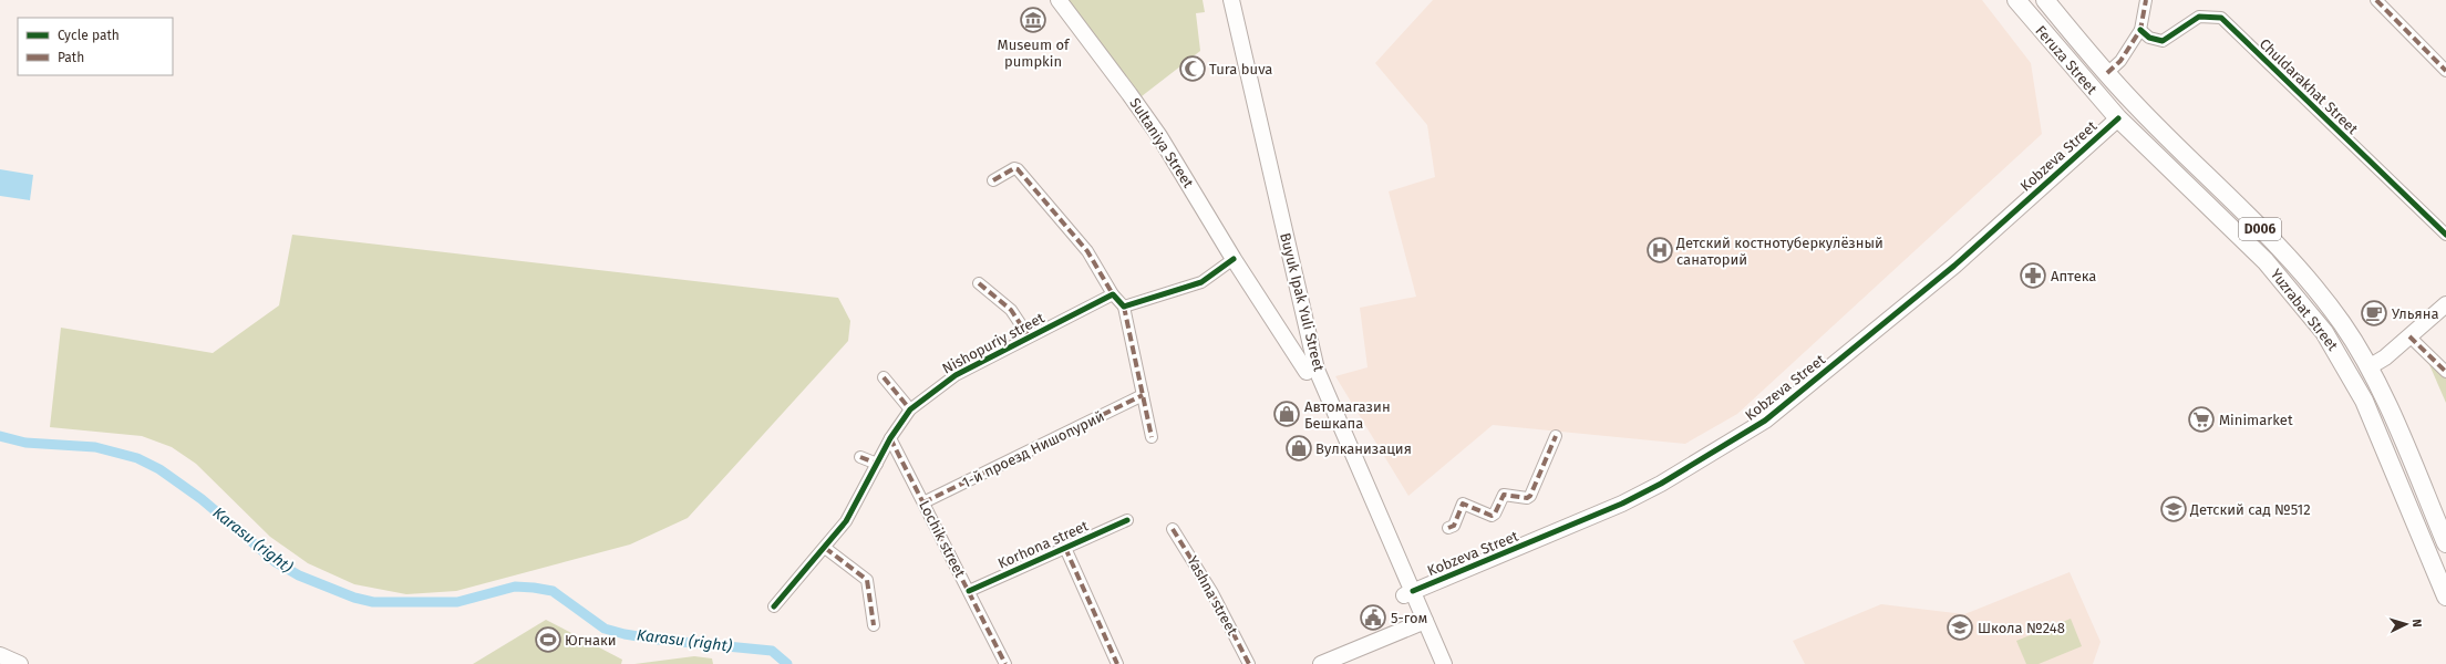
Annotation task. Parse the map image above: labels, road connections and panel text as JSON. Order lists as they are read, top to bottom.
{
  "streets": {
    "main road": ["Feruza Street", "D006", "Yuzrabat Street"],
    "street": [
      "Chuldarakhat Street",
      "Sultаniya Street",
      "Kobzeva Street",
      "Buyuk Ipak Yuli Street",
      "Nishopuriy street",
      "1-й проезд Нишопурий",
      "Lochik street",
      "Korhona street",
      "Yashna street"
    ]
  },
  "crossings": [
    ["Feruza Street", "Kobzeva Street"],
    ["Feruza Street", "Yuzrabat Street"],
    ["Sultаniya Street", "Buyuk Ipak Yuli Street"],
    ["Kobzeva Street", "Buyuk Ipak Yuli Street"],
    ["Kobzeva Street", "Yuzrabat Street"],
    ["Nishopuriy street", "Lochik street"],
    ["1-й проезд Нишопурий", "Lochik street"],
    ["Lochik street", "Korhona street"]
  ],
  "water": ["Karasu (right)"],
  "places": {
    "museum": ["Museum of pumpkin"],
    "mosque": ["Tura buva"],
    "hospital": ["Детский костнотуберкулёзный санаторий"],
    "pharmacy": ["Аптека"],
    "cafe": ["Ульяна"],
    "shop": ["Автомагазин Бешкапа", "Вулканизация"],
    "supermarket": ["Minimarket"],
    "school or university": ["Детский сад №512", "Школа №248"],
    "public building": ["5-гом"],
    "sports": ["Югнаки"]
  },
  "legend": ["Cycle path", "Path"],
  "north": "right"
}
